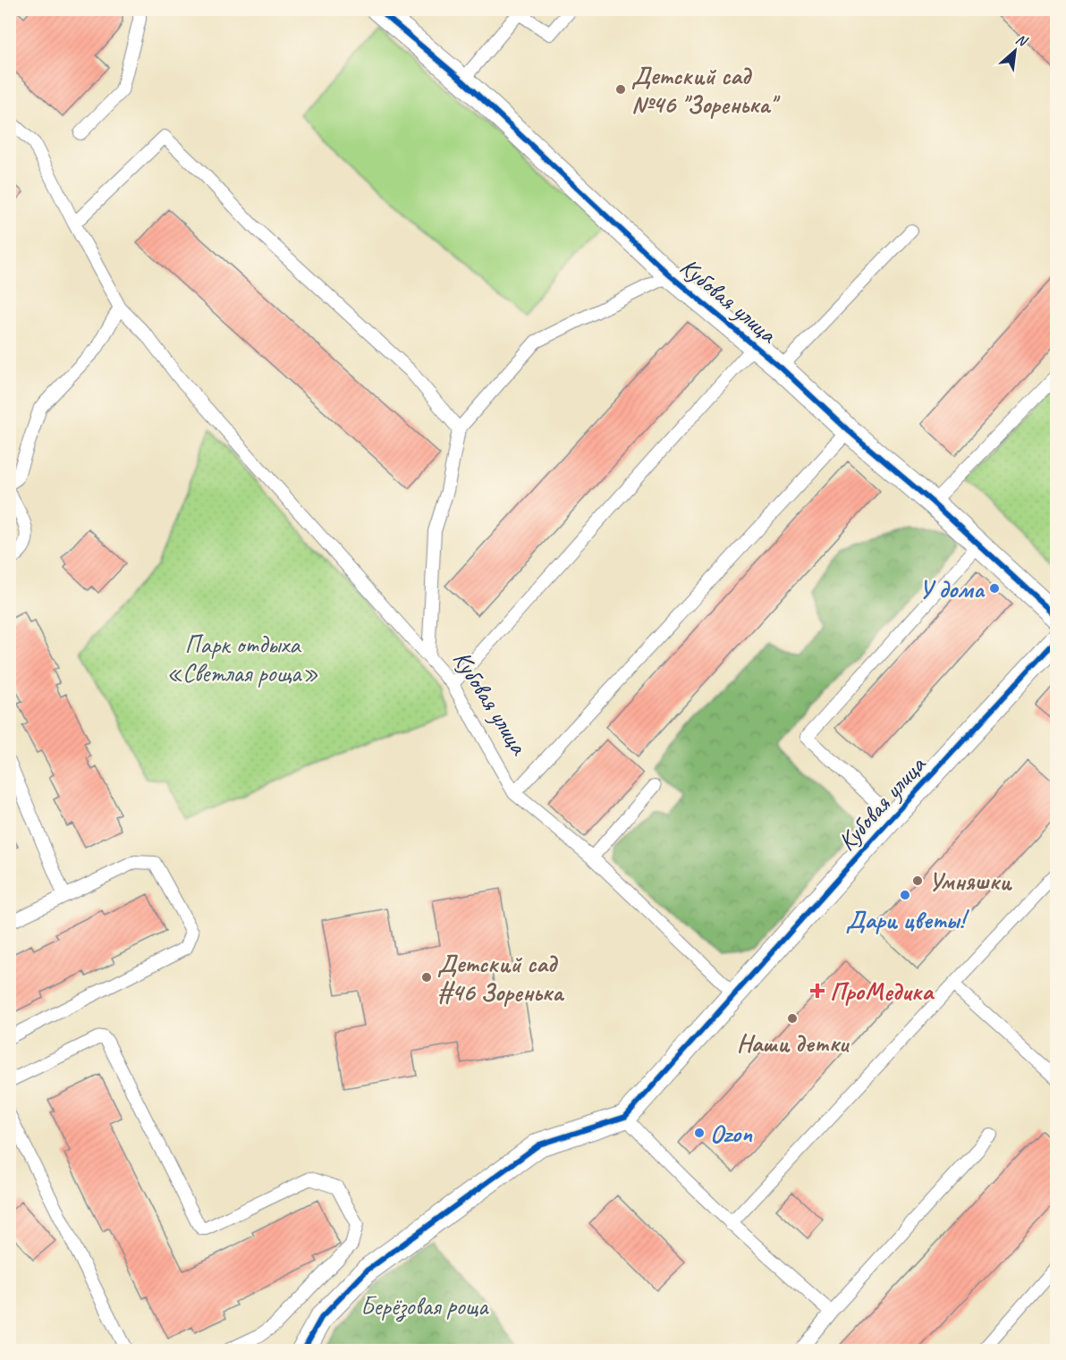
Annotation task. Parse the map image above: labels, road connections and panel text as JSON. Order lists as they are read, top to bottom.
{
  "streets": {
    "street": ["Кубовая улица"]
  },
  "parks": ["Парк отдыха «Светлая роща»", "Берёзовая роща"],
  "places": {
    "other": [
      "Детский сад №46 \"Зоренька\"",
      "У дома",
      "Умняшки",
      "Дари цветы!",
      "Детский сад #46 Зоренька",
      "Наши детки",
      "Ozon"
    ],
    "health": ["ПроМедика"]
  },
  "north": "top right"
}
